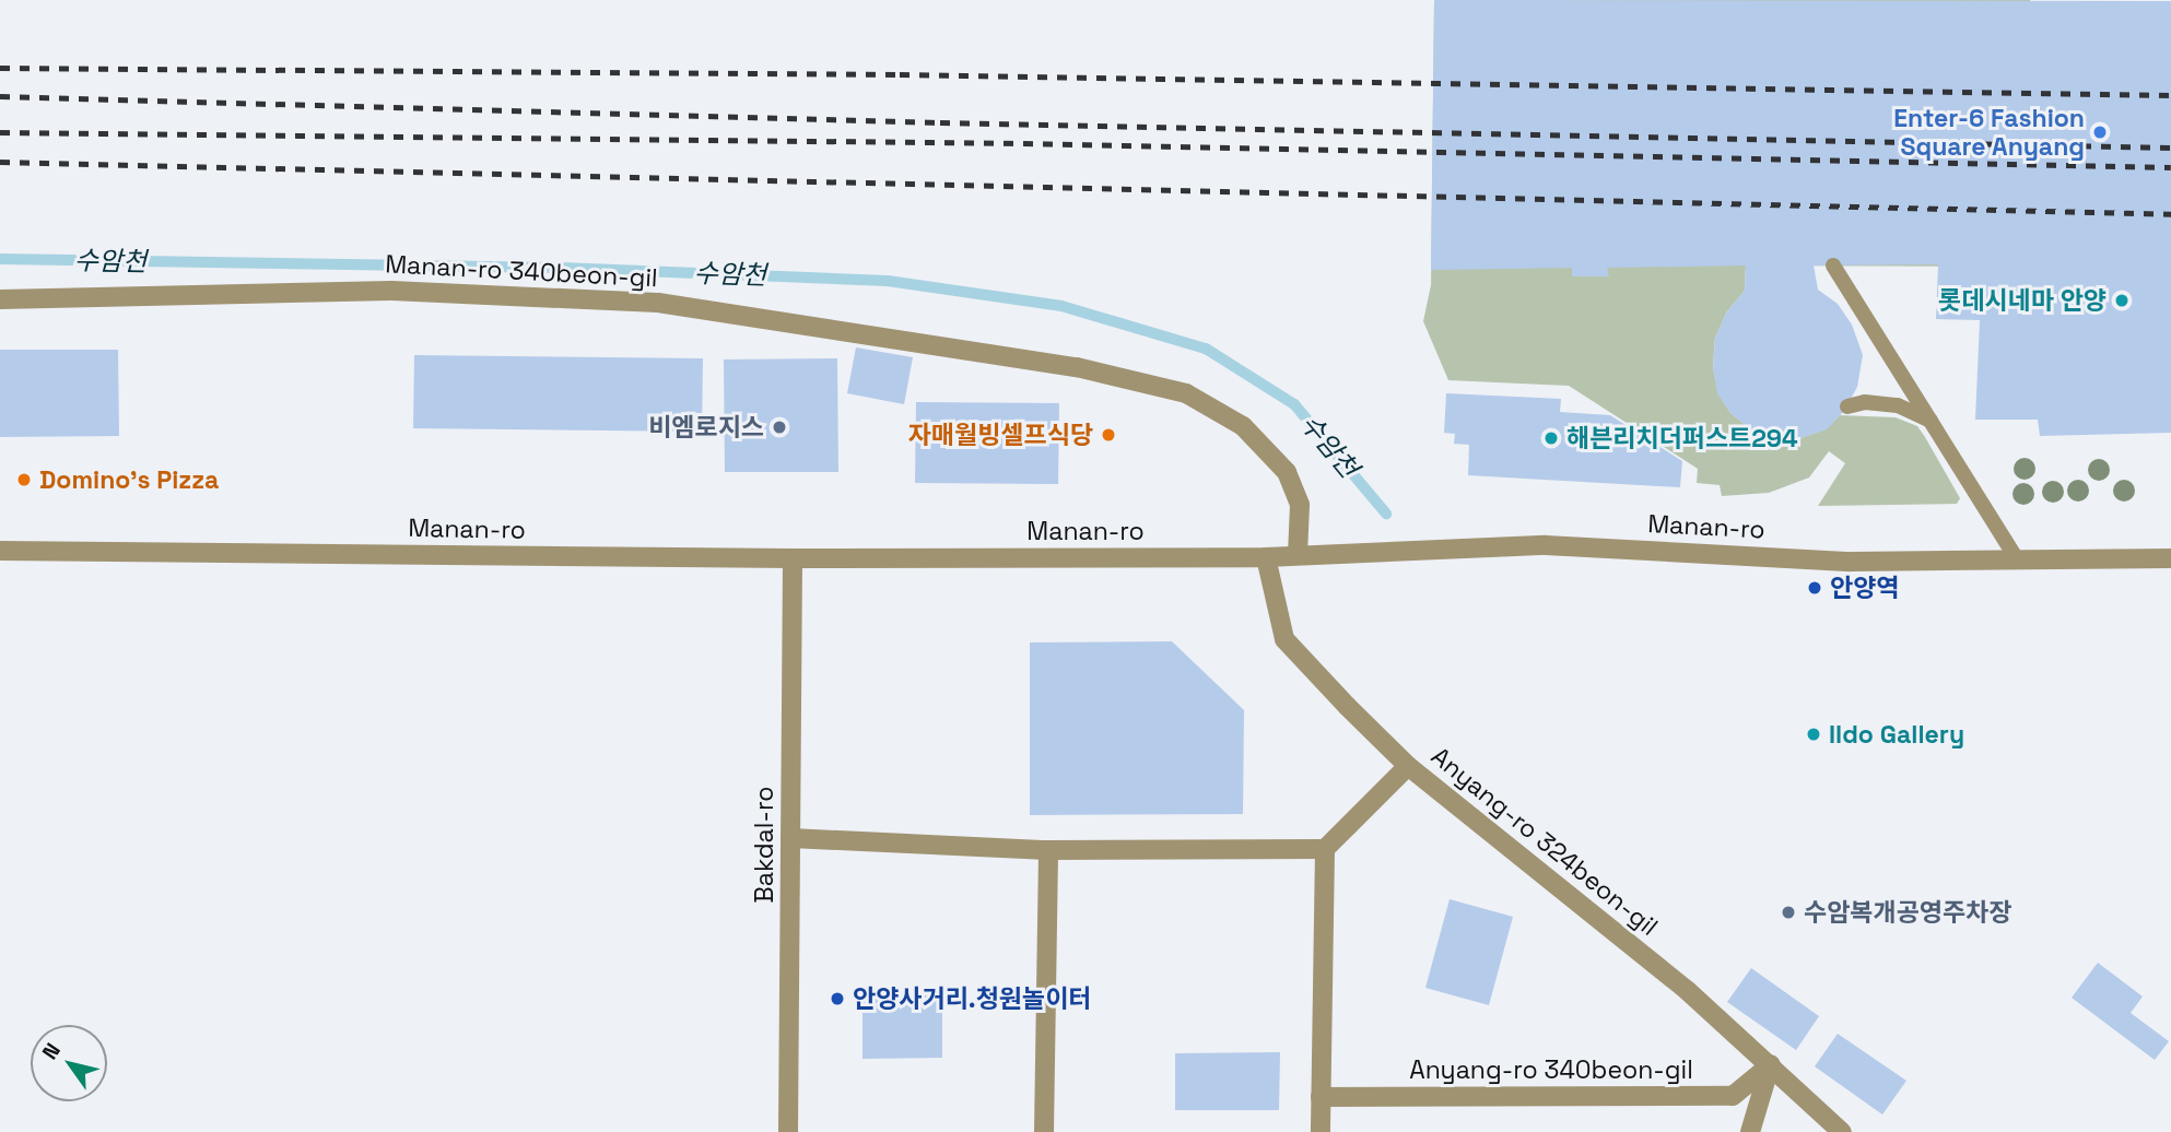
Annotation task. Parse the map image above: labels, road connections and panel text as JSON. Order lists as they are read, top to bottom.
{
  "streets": {
    "street": [
      "Manan-ro 340beon-gil",
      "Manan-ro",
      "Anyang-ro 324beon-gil",
      "Bakdal-ro",
      "Anyang-ro 340beon-gil"
    ]
  },
  "crossings": [
    ["Manan-ro 340beon-gil", "Manan-ro"],
    ["Manan-ro", "Anyang-ro 324beon-gil"],
    ["Manan-ro", "Bakdal-ro"],
    ["Anyang-ro 324beon-gil", "Anyang-ro 340beon-gil"]
  ],
  "water": ["수암천"],
  "places": [
    "Enter-6 Fashion Square Anyang",
    "롯데시네마 안양",
    "비엠로지스",
    "자매월빙셀프식당",
    "해븐리치더퍼스트294",
    "Domino's Pizza",
    "안양역",
    "Ildo Gallery",
    "수암복개공영주차장",
    "안양사거리.청원놀이터"
  ],
  "north": "top left"
}
